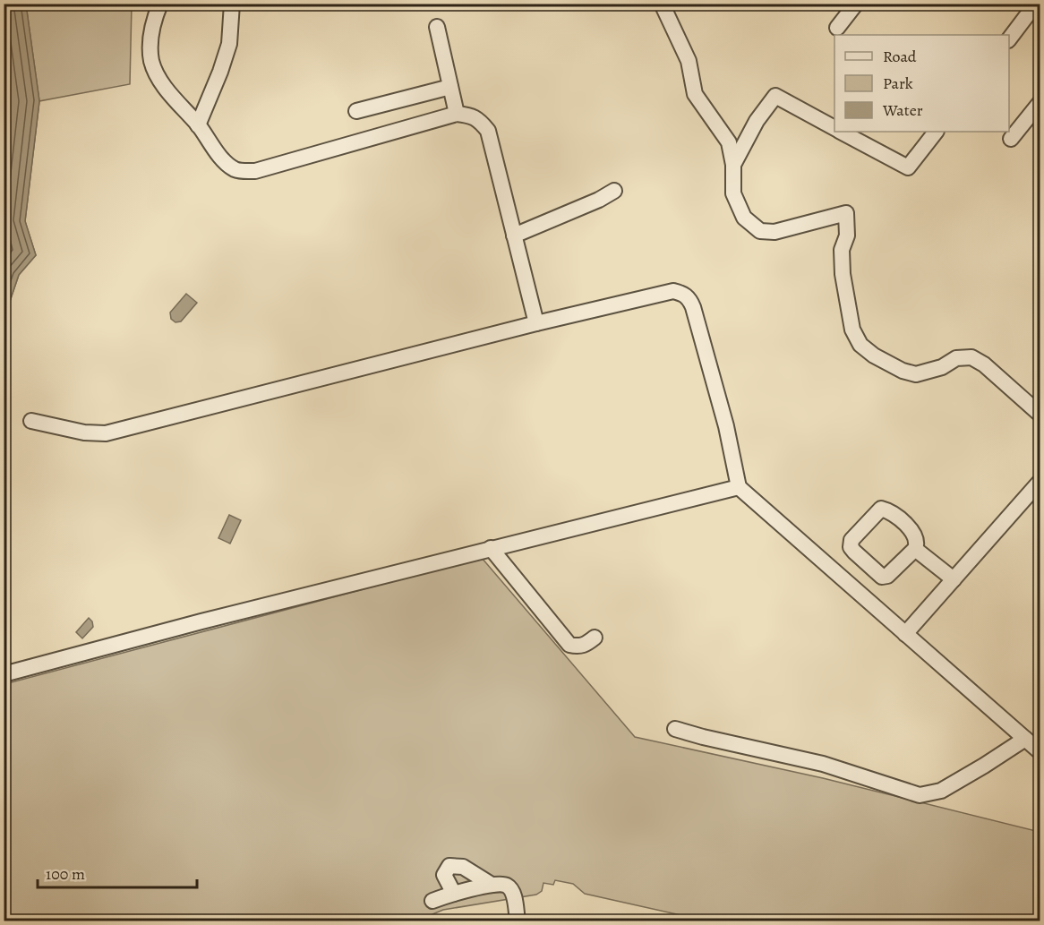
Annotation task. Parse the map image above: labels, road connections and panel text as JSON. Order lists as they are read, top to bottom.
{
  "legend": ["Road", "Park", "Water"],
  "scale_bar": "100 m"
}
